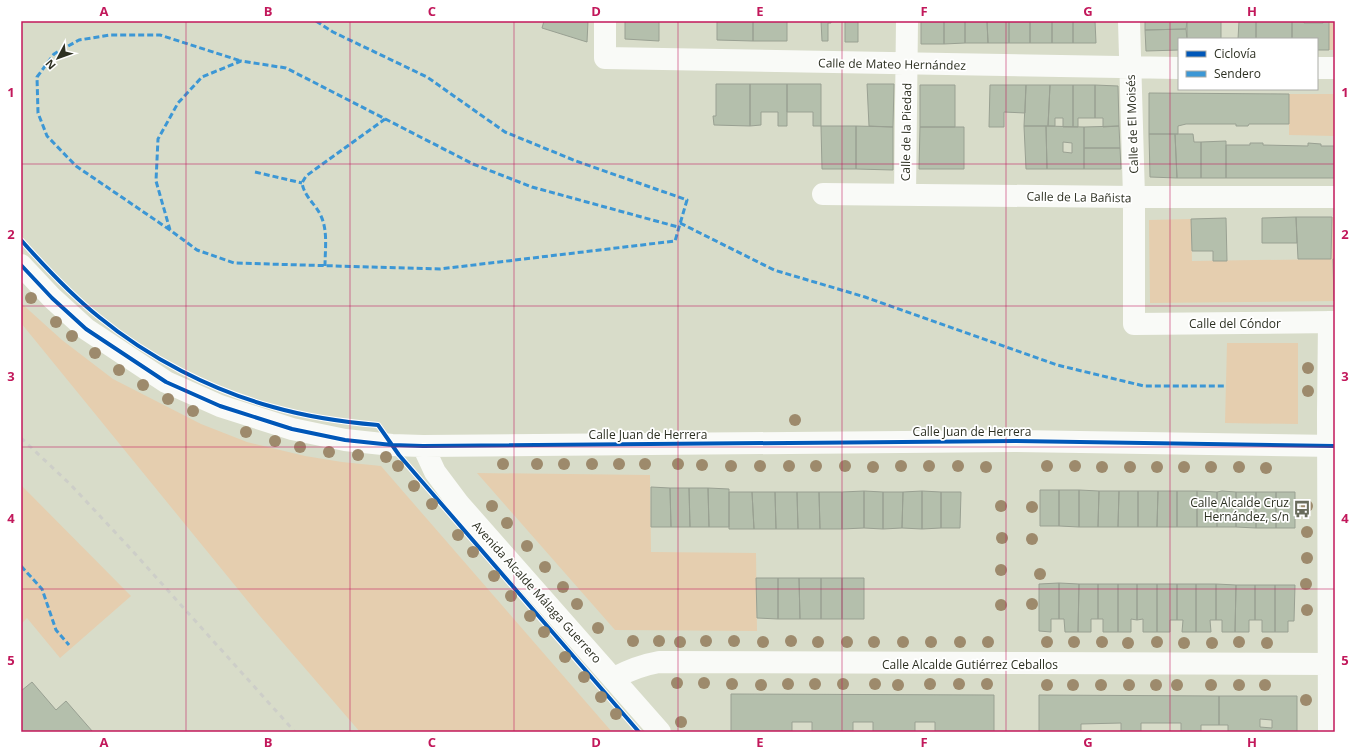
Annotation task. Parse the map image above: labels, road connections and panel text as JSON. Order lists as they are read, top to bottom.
{
  "streets": {
    "street": [
      "Calle de Mateo Hernández",
      "Calle de El Moisés",
      "Calle de la Piedad",
      "Calle de La Bañista",
      "Calle del Cóndor",
      "Calle Juan de Herrera",
      "Avenida Alcalde Málaga Guerrero",
      "Calle Alcalde Gutiérrez Ceballos"
    ]
  },
  "crossings": [
    ["Calle de Mateo Hernández", "Calle de El Moisés"],
    ["Calle de Mateo Hernández", "Calle de la Piedad"],
    ["Calle de El Moisés", "Calle de La Bañista"],
    ["Calle de El Moisés", "Calle del Cóndor"],
    ["Calle de la Piedad", "Calle de La Bañista"],
    ["Calle Juan de Herrera", "Avenida Alcalde Málaga Guerrero"],
    ["Avenida Alcalde Málaga Guerrero", "Calle Alcalde Gutiérrez Ceballos"]
  ],
  "places": {
    "bus stop": ["Calle Alcalde Cruz Hernández, s/n"]
  },
  "legend": ["Ciclovía", "Sendero"],
  "north": "bottom left",
  "grid": {
    "columns": [
      "A",
      "B",
      "C",
      "D",
      "E",
      "F",
      "G",
      "H"
    ],
    "rows": [
      "1",
      "2",
      "3",
      "4",
      "5"
    ]
  }
}
